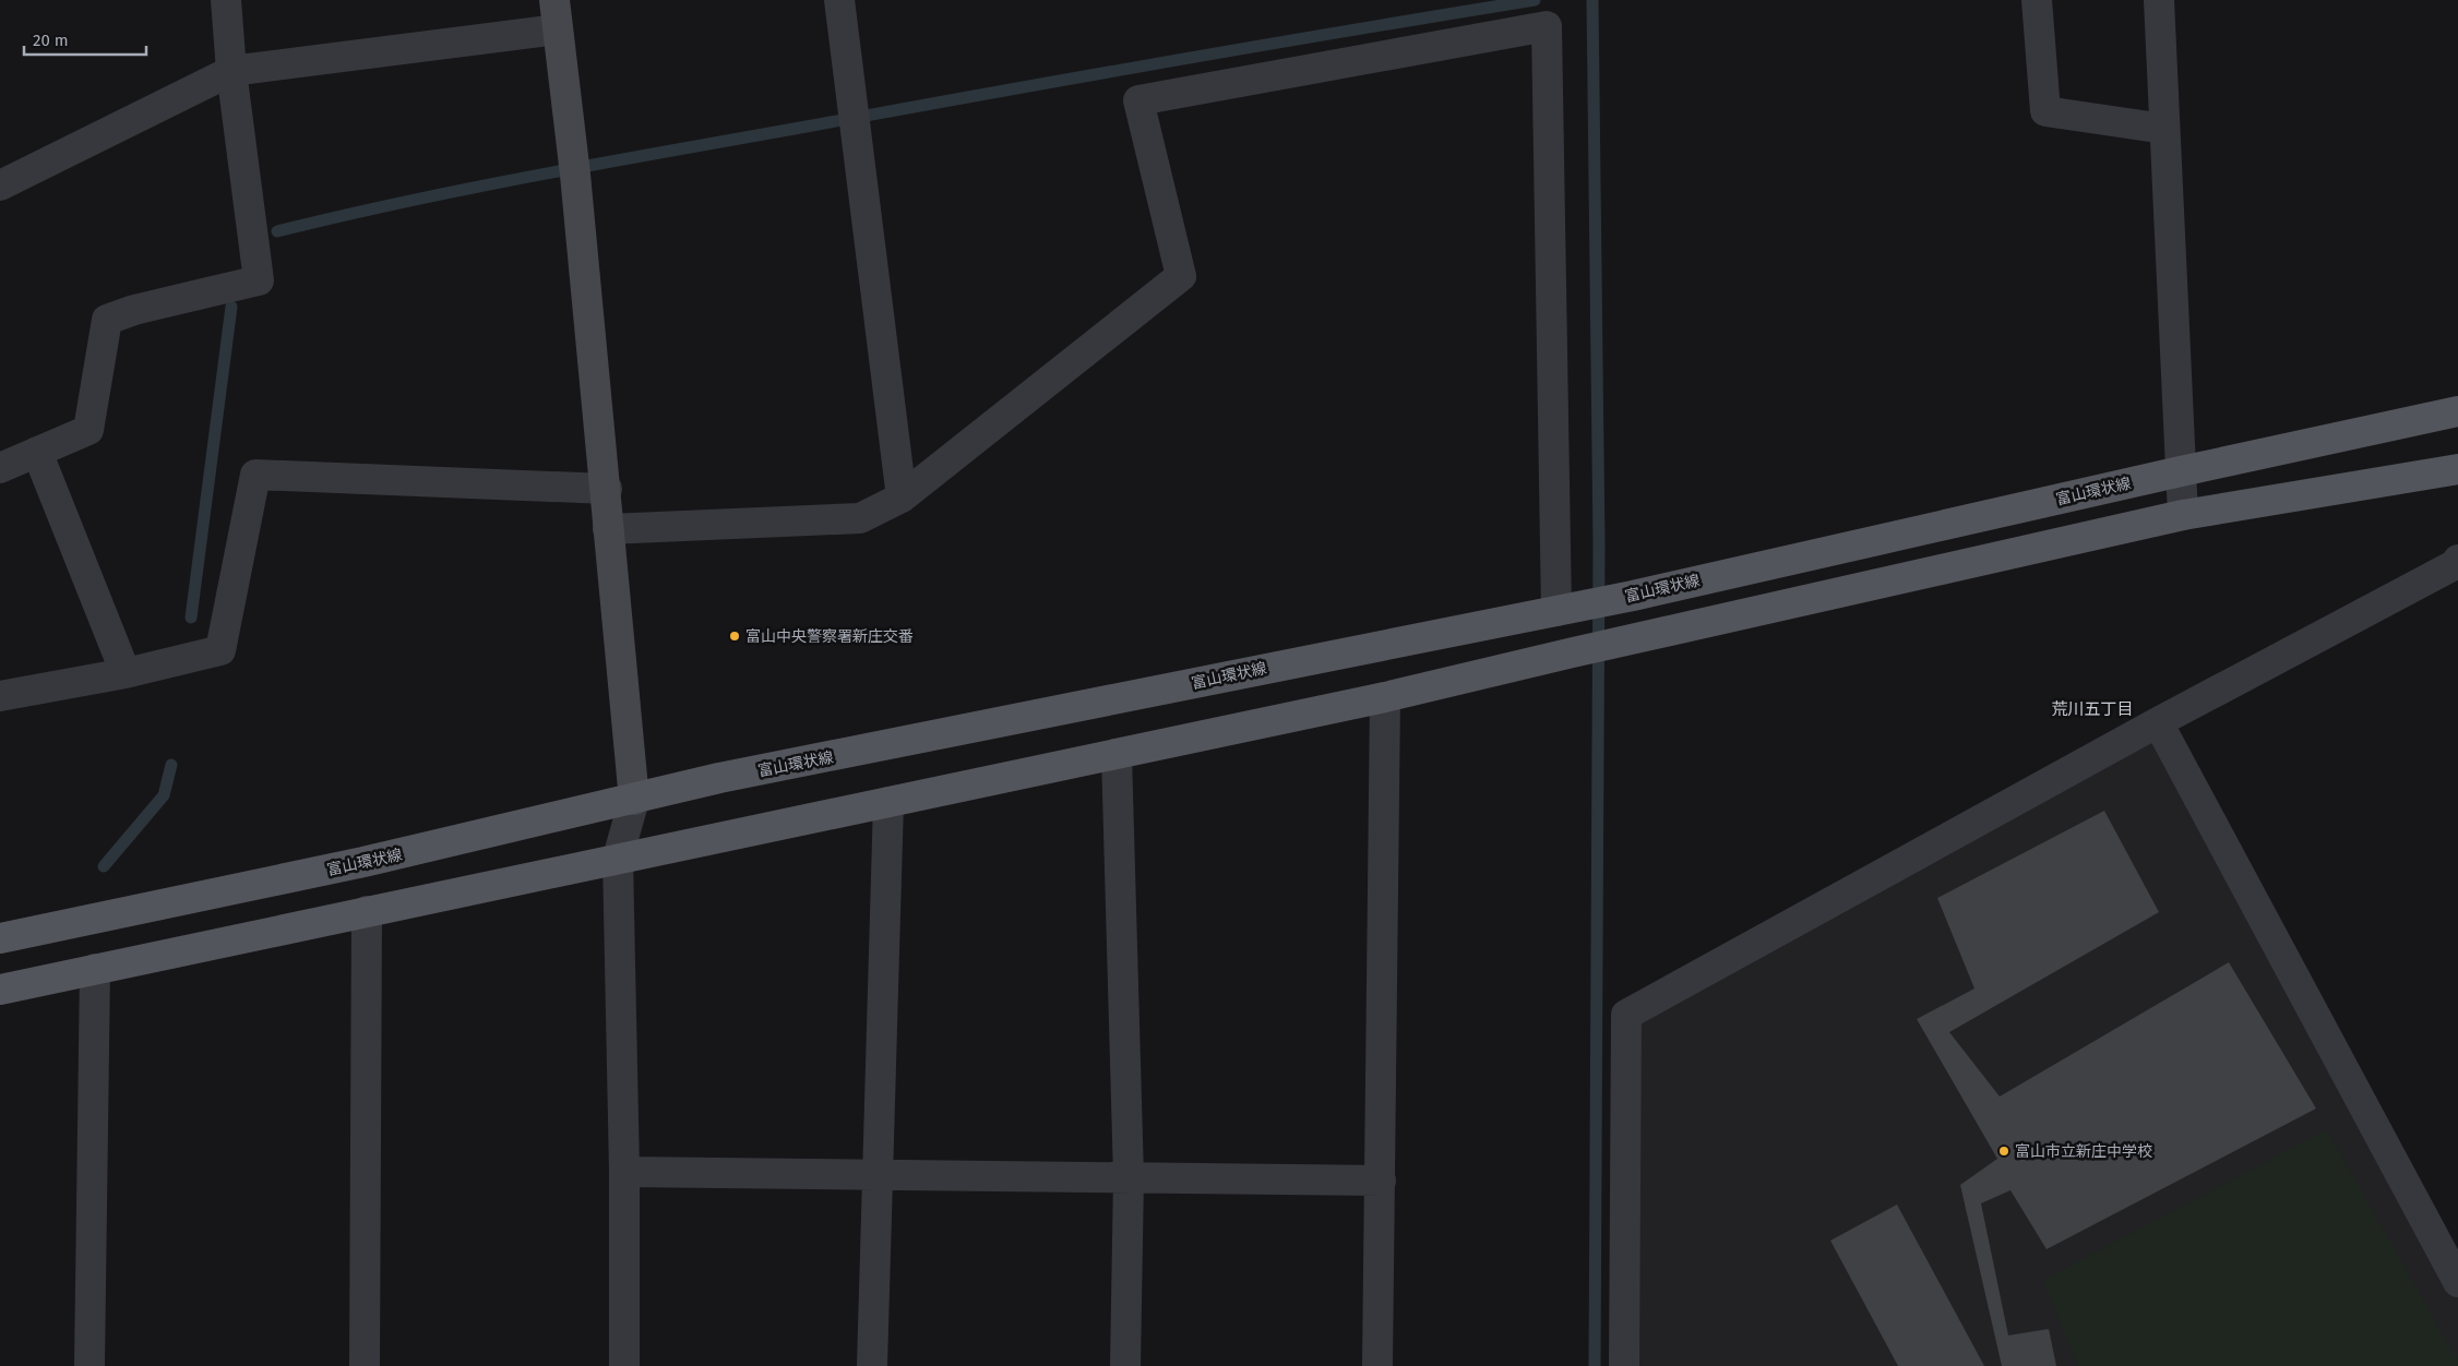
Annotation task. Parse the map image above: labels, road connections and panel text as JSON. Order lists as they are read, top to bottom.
{
  "streets": {
    "main road": ["富山環状線"]
  },
  "districts": ["荒川五丁目"],
  "places": ["富山中央警察署新庄交番", "富山市立新庄中学校"],
  "scale_bar": "20 m"
}
